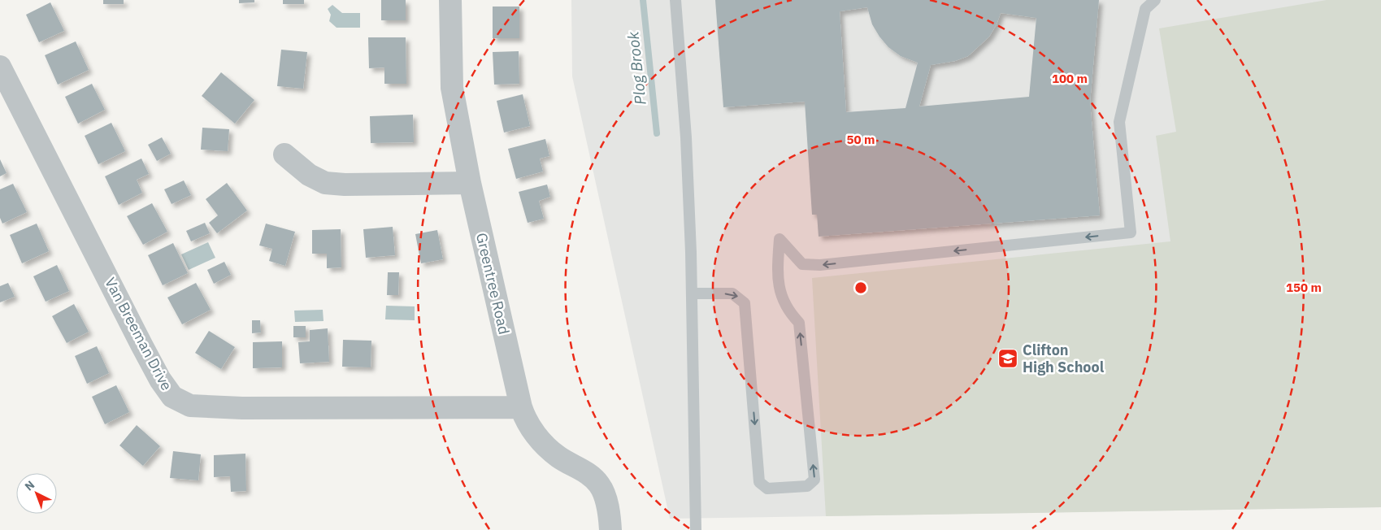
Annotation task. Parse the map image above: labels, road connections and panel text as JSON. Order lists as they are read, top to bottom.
{
  "streets": {
    "street": ["Greentree Road", "Van Breeman Drive"]
  },
  "crossings": [
    ["Greentree Road", "Van Breeman Drive"]
  ],
  "water": ["Plog Brook"],
  "places": {
    "school or university": ["Clifton High School"]
  },
  "north": "top left",
  "rings": ["100 m", "50 m", "150 m"]
}
